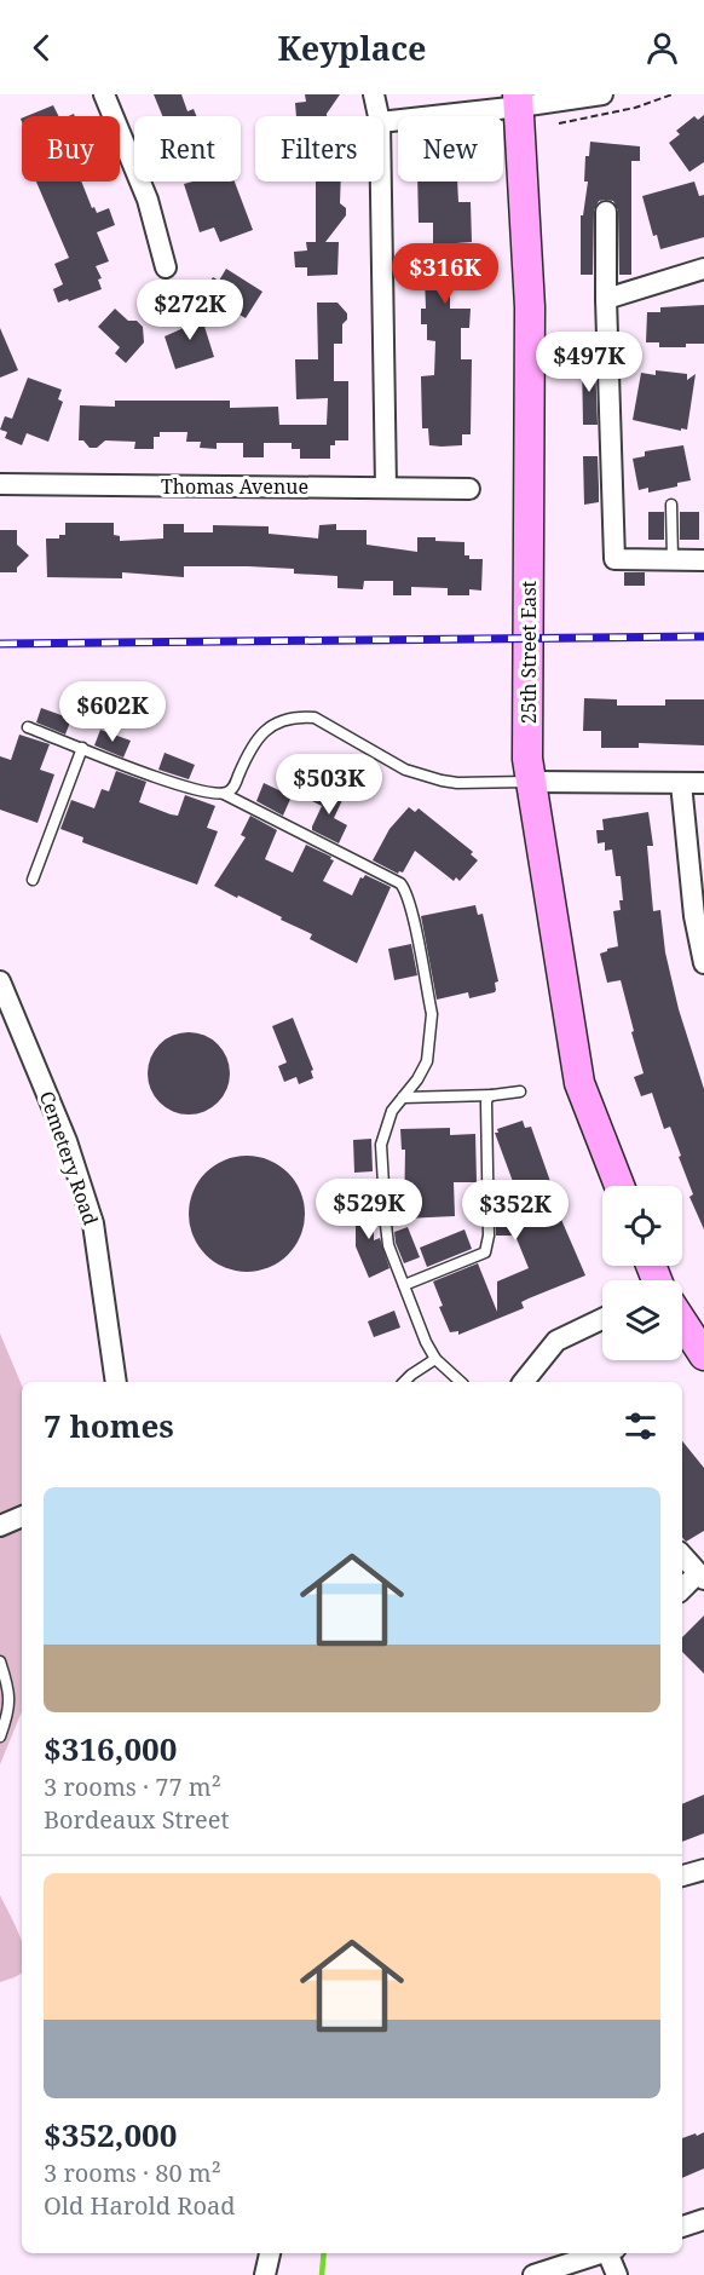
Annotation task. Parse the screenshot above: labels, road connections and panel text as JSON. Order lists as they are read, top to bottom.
{
  "streets": {
    "main road": ["25th Street East"],
    "street": ["Thomas Avenue", "Cemetery Road"]
  },
  "page": {
    "header": "Keyplace",
    "chip": [
      "Buy",
      "Rent",
      "Filters",
      "New"
    ],
    "price": [
      "$316K",
      "$272K",
      "$497K",
      "$602K",
      "$503K",
      "$529K",
      "$352K"
    ],
    "heading": "7 homes",
    "list": [
      {
        "name": "$316,000",
        "note": "3 rooms · 77 m² · Bordeaux Street"
      },
      {
        "name": "$352,000",
        "note": "3 rooms · 80 m² · Old Harold Road"
      }
    ]
  }
}
